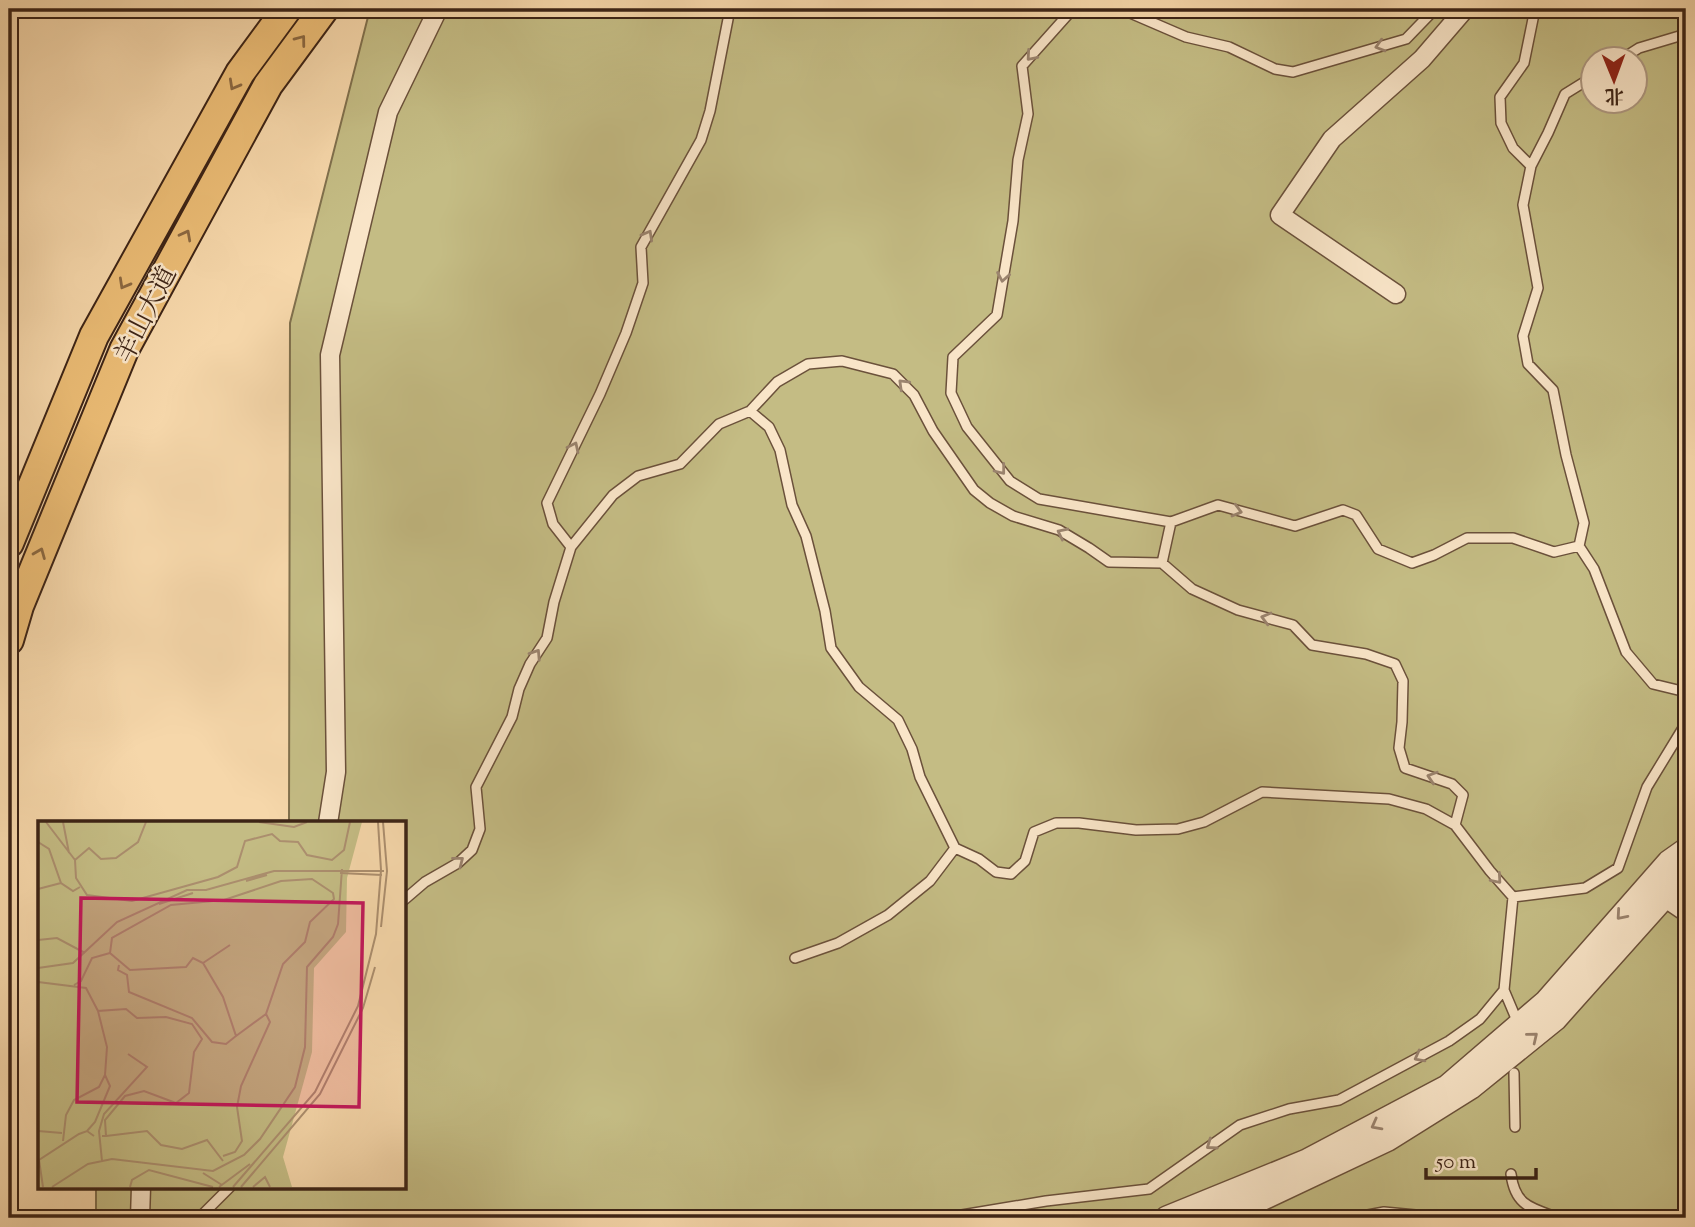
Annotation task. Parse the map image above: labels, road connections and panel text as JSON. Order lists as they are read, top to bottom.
{
  "streets": {
    "main road": ["羊山大道"]
  },
  "scale_bar": "50 m",
  "north": "bottom"
}
